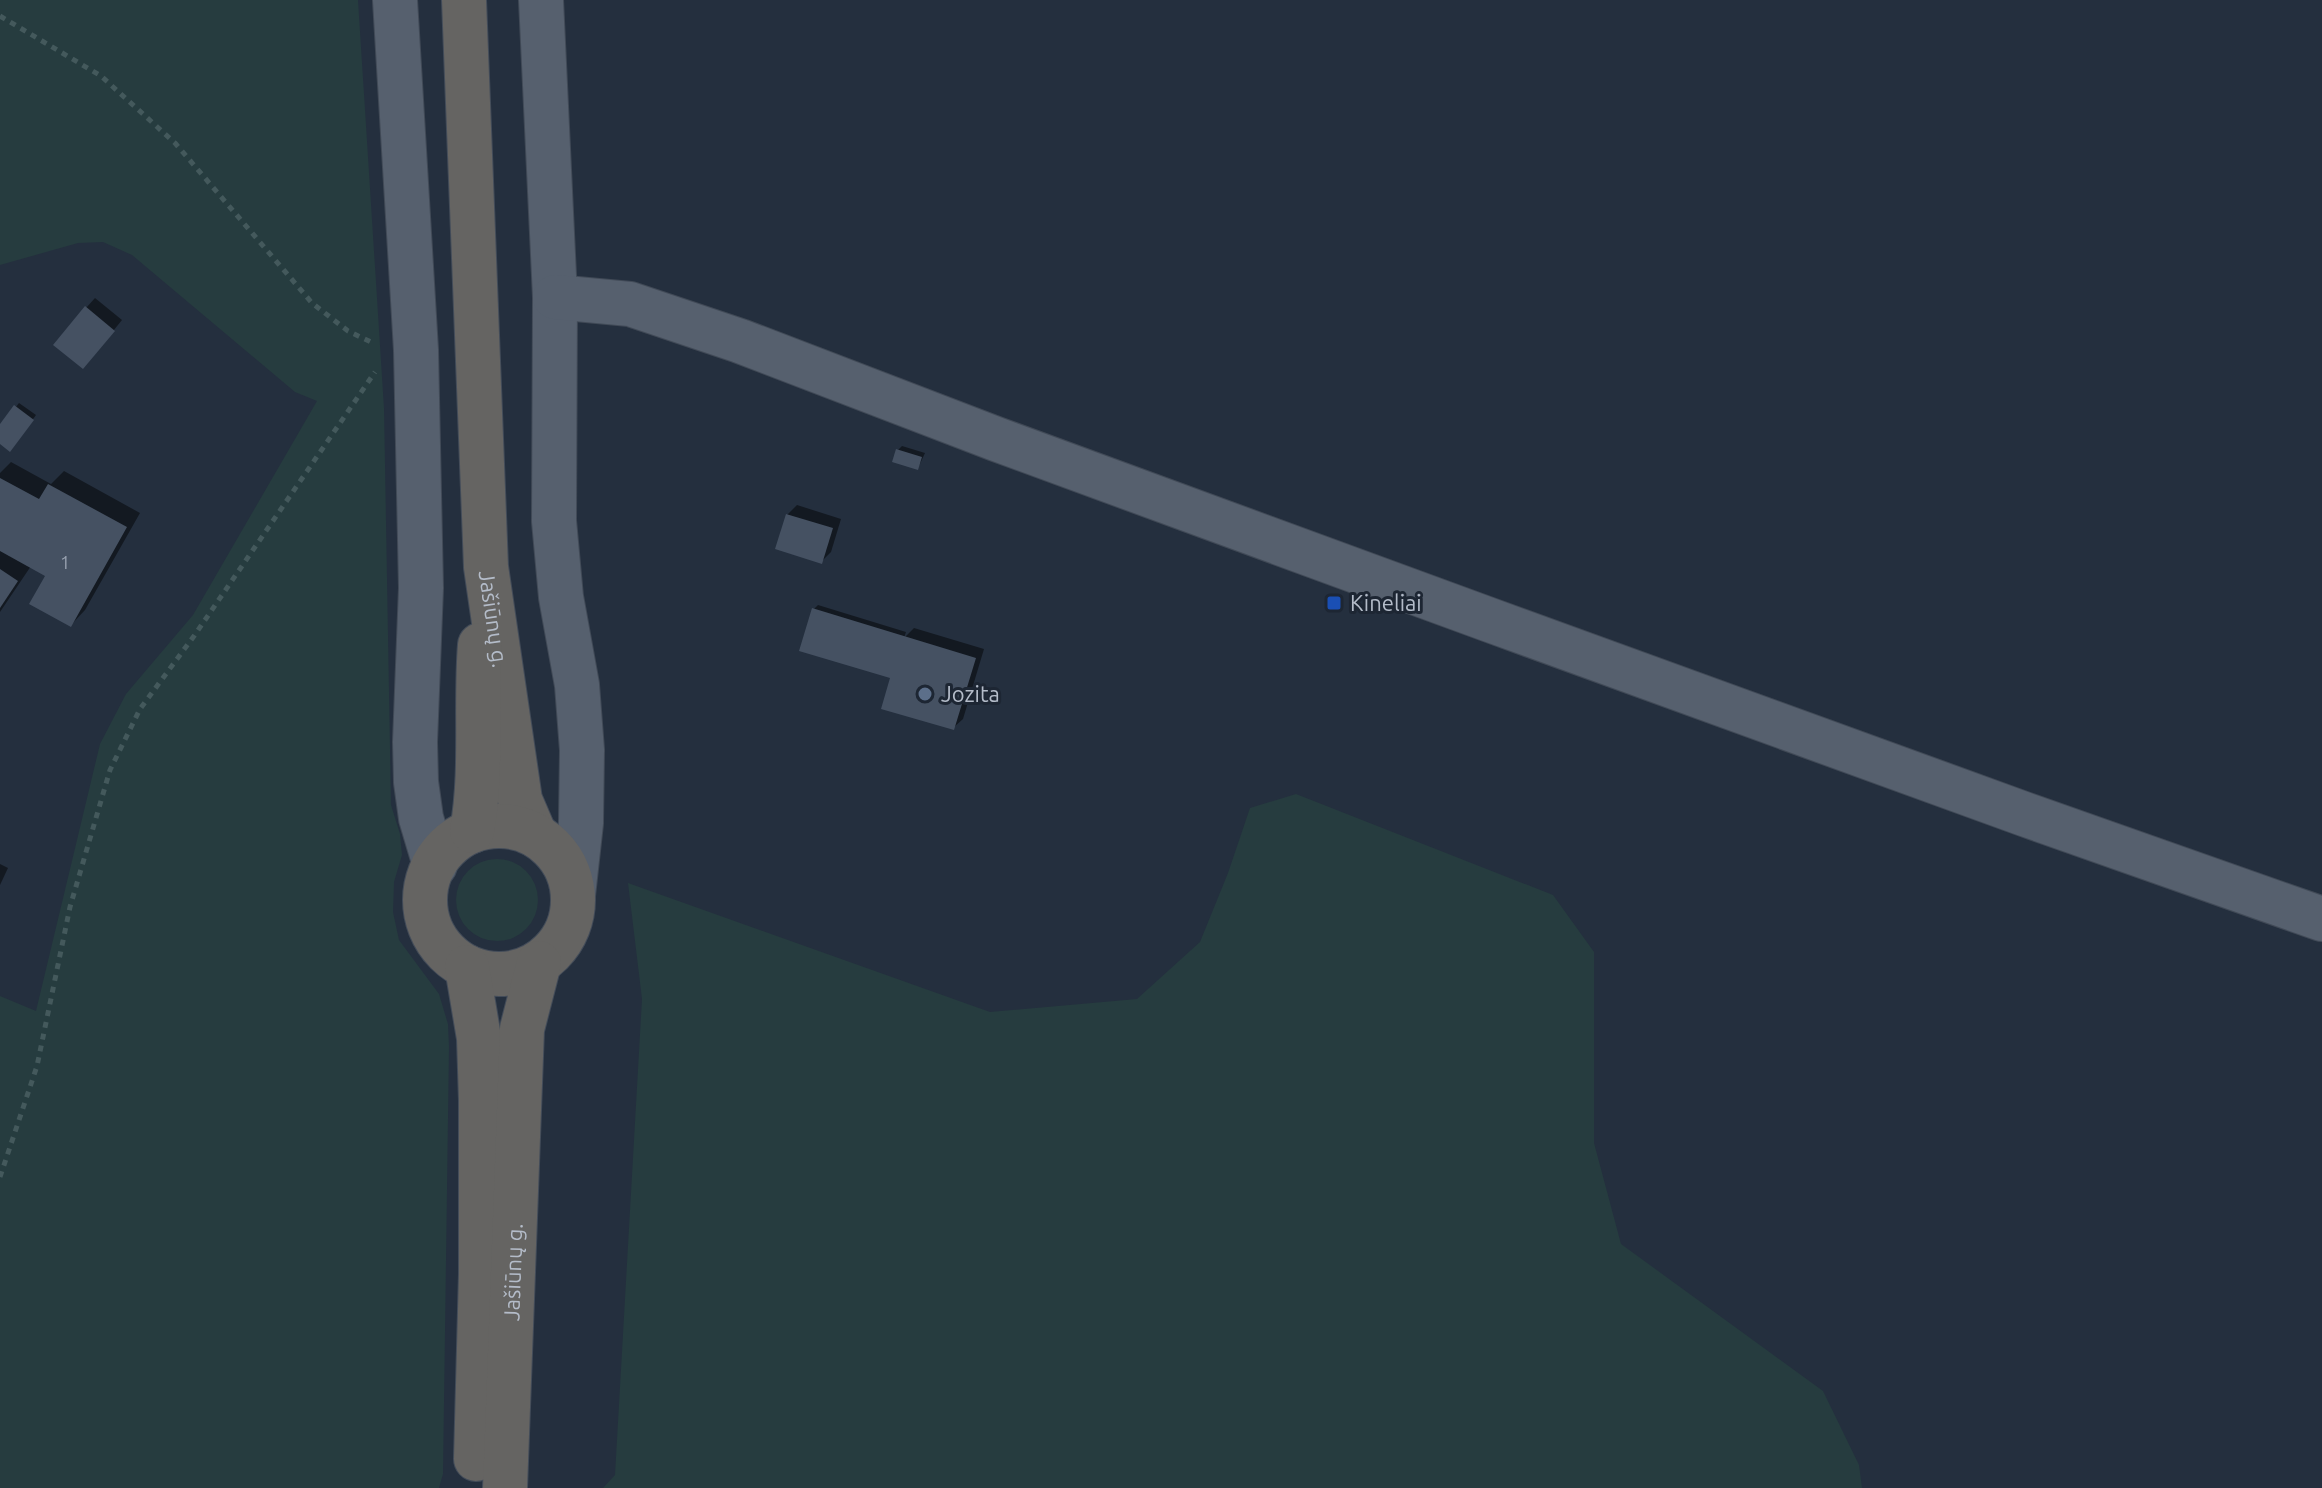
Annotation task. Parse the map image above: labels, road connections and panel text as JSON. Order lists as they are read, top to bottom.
{
  "streets": {
    "highway": ["Jašiūnų g."]
  },
  "places": {
    "transit": ["Kineliai"],
    "other": ["Jozita"]
  },
  "house_numbers": ["1"]
}
